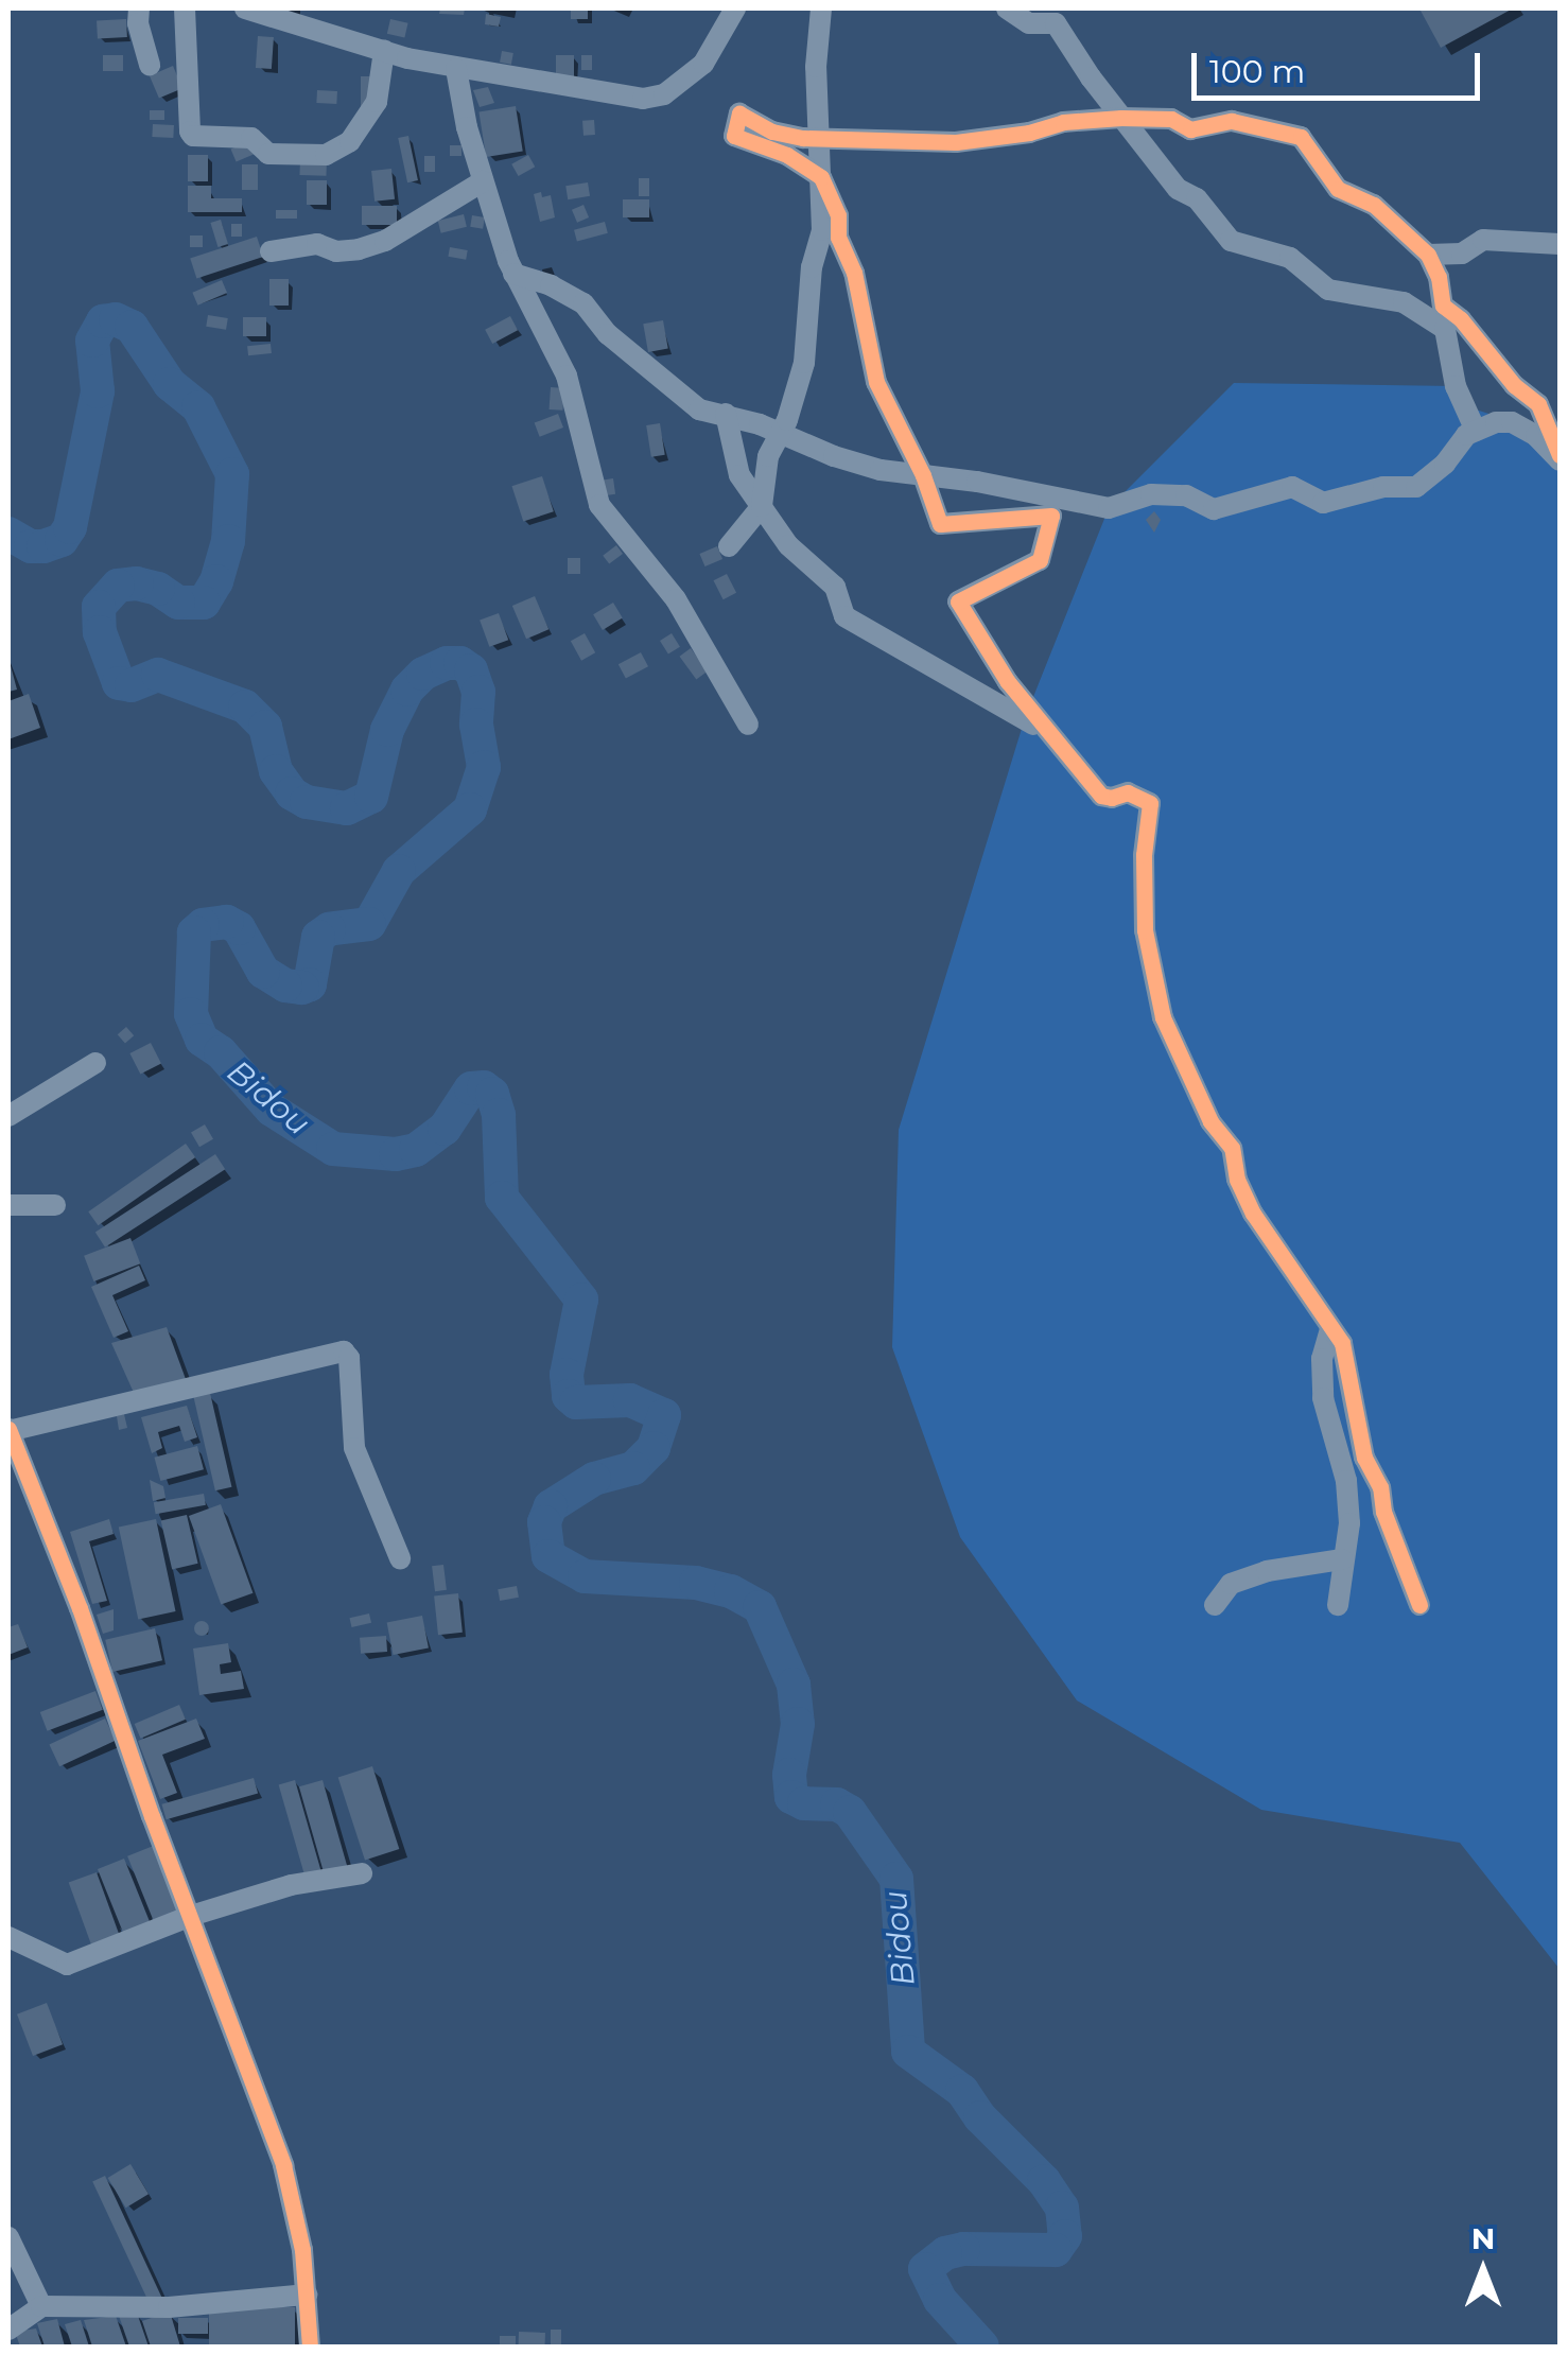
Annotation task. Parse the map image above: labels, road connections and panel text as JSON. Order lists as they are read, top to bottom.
{
  "water": ["Bidou"],
  "scale_bar": "100 m",
  "north": "top"
}
